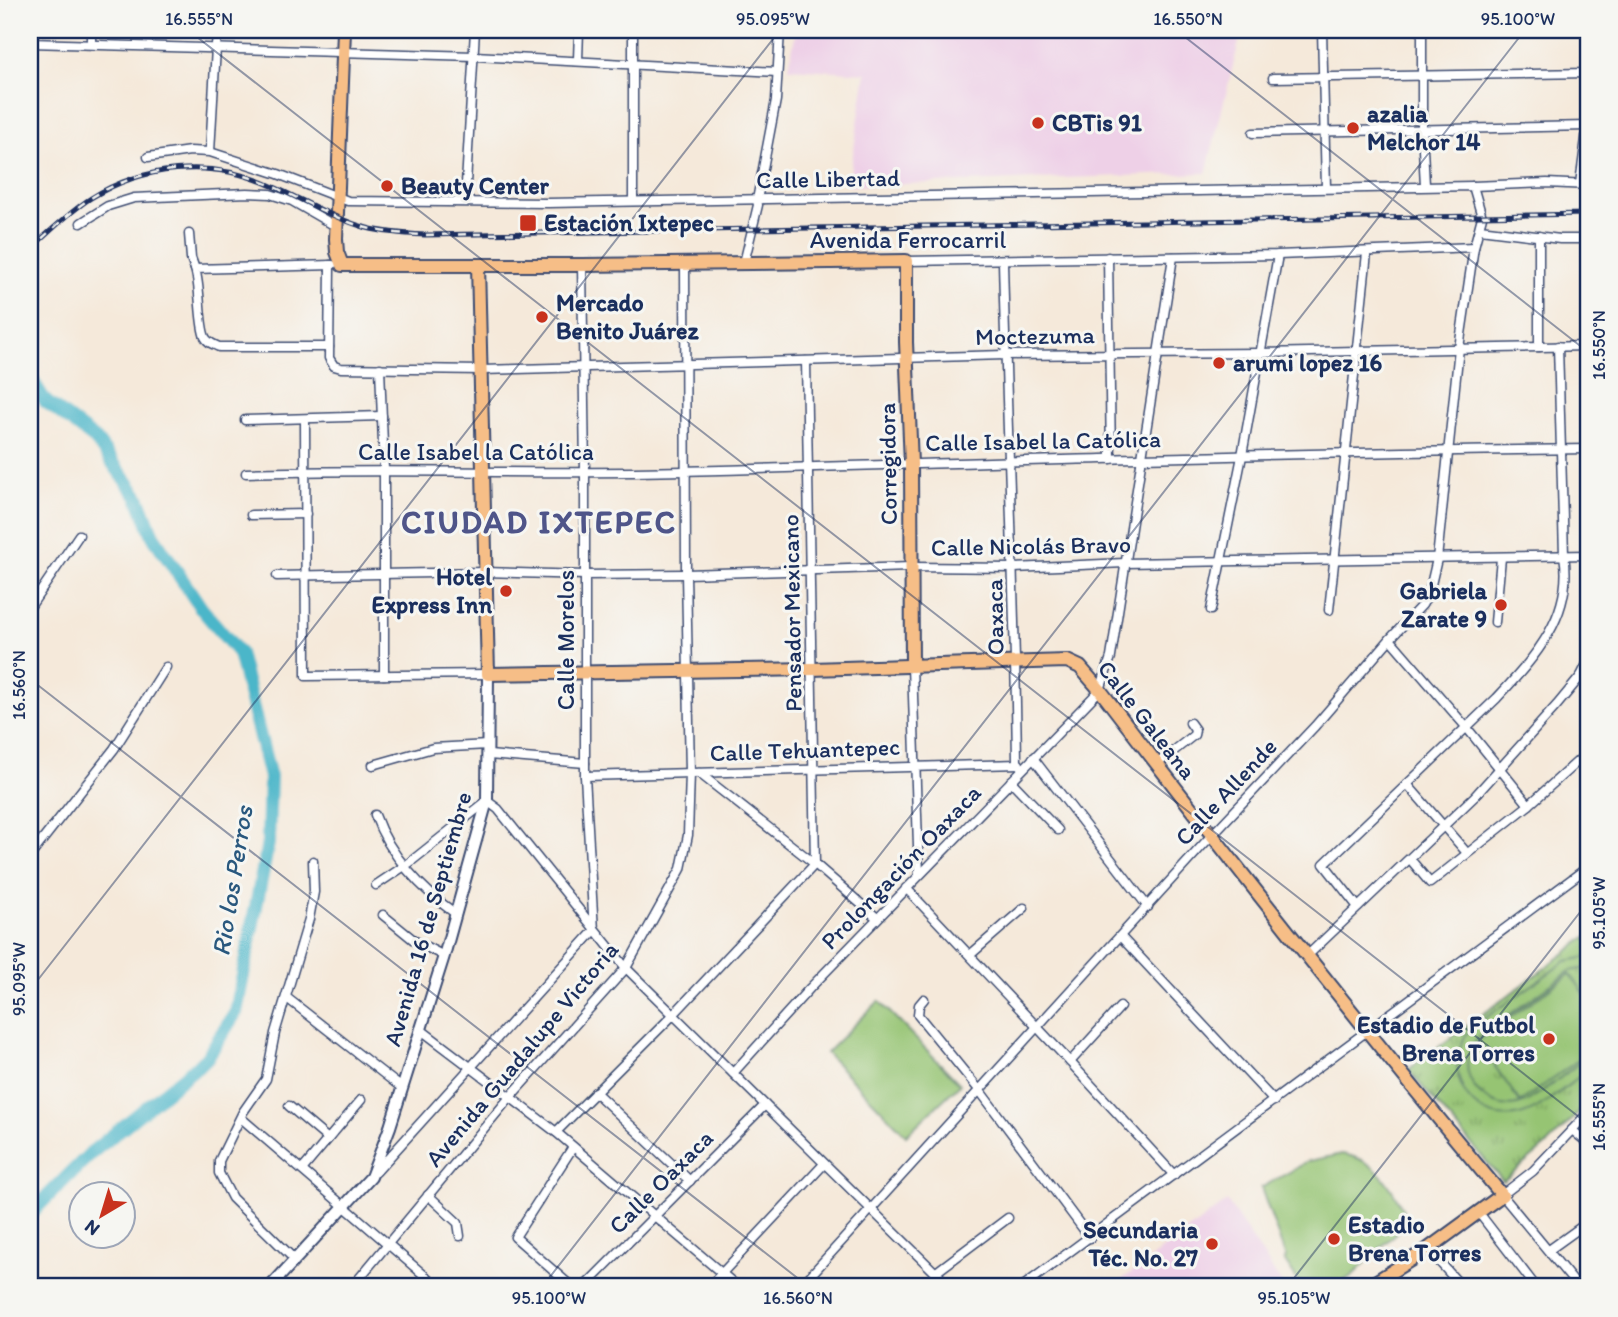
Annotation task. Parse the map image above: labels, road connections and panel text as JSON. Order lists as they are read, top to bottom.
{
  "streets": {
    "main road": [
      "Avenida Ferrocarril",
      "Corregidora",
      "Calle Galeana",
      "Avenida 16 de Septiembre"
    ],
    "street": [
      "Calle Libertad",
      "Moctezuma",
      "Calle Isabel la Católica",
      "Calle Nicolás Bravo",
      "Pensador Mexicano",
      "Oaxaca",
      "Calle Morelos",
      "Calle Tehuantepec",
      "Calle Allende",
      "Prolongación Oaxaca",
      "Avenida Guadalupe Victoria",
      "Calle Oaxaca"
    ]
  },
  "crossings": [
    ["Avenida Ferrocarril", "Corregidora"],
    ["Avenida Ferrocarril", "Oaxaca"],
    ["Avenida Ferrocarril", "Calle Morelos"],
    ["Avenida Ferrocarril", "Calle Allende"],
    ["Avenida Ferrocarril", "Avenida 16 de Septiembre"],
    ["Avenida Ferrocarril", "Avenida Guadalupe Victoria"],
    ["Moctezuma", "Corregidora"],
    ["Moctezuma", "Pensador Mexicano"],
    ["Moctezuma", "Oaxaca"],
    ["Moctezuma", "Calle Morelos"],
    ["Moctezuma", "Calle Allende"],
    ["Moctezuma", "Avenida 16 de Septiembre"],
    ["Moctezuma", "Avenida Guadalupe Victoria"],
    ["Calle Isabel la Católica", "Corregidora"],
    ["Calle Isabel la Católica", "Pensador Mexicano"],
    ["Calle Isabel la Católica", "Oaxaca"],
    ["Calle Isabel la Católica", "Calle Morelos"],
    ["Calle Isabel la Católica", "Calle Allende"],
    ["Calle Isabel la Católica", "Avenida 16 de Septiembre"],
    ["Calle Isabel la Católica", "Avenida Guadalupe Victoria"],
    ["Corregidora", "Calle Nicolás Bravo"],
    ["Corregidora", "Calle Galeana"],
    ["Calle Nicolás Bravo", "Pensador Mexicano"],
    ["Calle Nicolás Bravo", "Oaxaca"],
    ["Calle Nicolás Bravo", "Calle Morelos"],
    ["Calle Nicolás Bravo", "Calle Allende"],
    ["Calle Nicolás Bravo", "Avenida 16 de Septiembre"],
    ["Calle Nicolás Bravo", "Avenida Guadalupe Victoria"],
    ["Pensador Mexicano", "Calle Galeana"],
    ["Pensador Mexicano", "Calle Tehuantepec"],
    ["Oaxaca", "Calle Galeana"],
    ["Oaxaca", "Calle Tehuantepec"],
    ["Oaxaca", "Prolongación Oaxaca"],
    ["Calle Morelos", "Calle Galeana"],
    ["Calle Morelos", "Calle Tehuantepec"],
    ["Calle Galeana", "Calle Allende"],
    ["Calle Galeana", "Prolongación Oaxaca"],
    ["Calle Galeana", "Avenida 16 de Septiembre"],
    ["Calle Galeana", "Avenida Guadalupe Victoria"],
    ["Calle Tehuantepec", "Prolongación Oaxaca"],
    ["Calle Tehuantepec", "Avenida Guadalupe Victoria"]
  ],
  "districts": ["CIUDAD IXTEPEC"],
  "water": ["Rio los Perros"],
  "places": {
    "other": [
      "CBTis 91",
      "azalia Melchor 14",
      "Beauty Center",
      "Mercado Benito Juárez",
      "arumi lopez 16",
      "Hotel Express Inn",
      "Gabriela Zarate 9",
      "Estadio de Futbol Brena Torres",
      "Estadio Brena Torres",
      "Secundaria Téc. No. 27"
    ],
    "transit": ["Estación Ixtepec"]
  },
  "north": "bottom left",
  "coordinates": [
    "16.555°N",
    "95.095°W",
    "16.550°N",
    "95.100°W",
    "16.560°N",
    "95.105°W"
  ]
}
